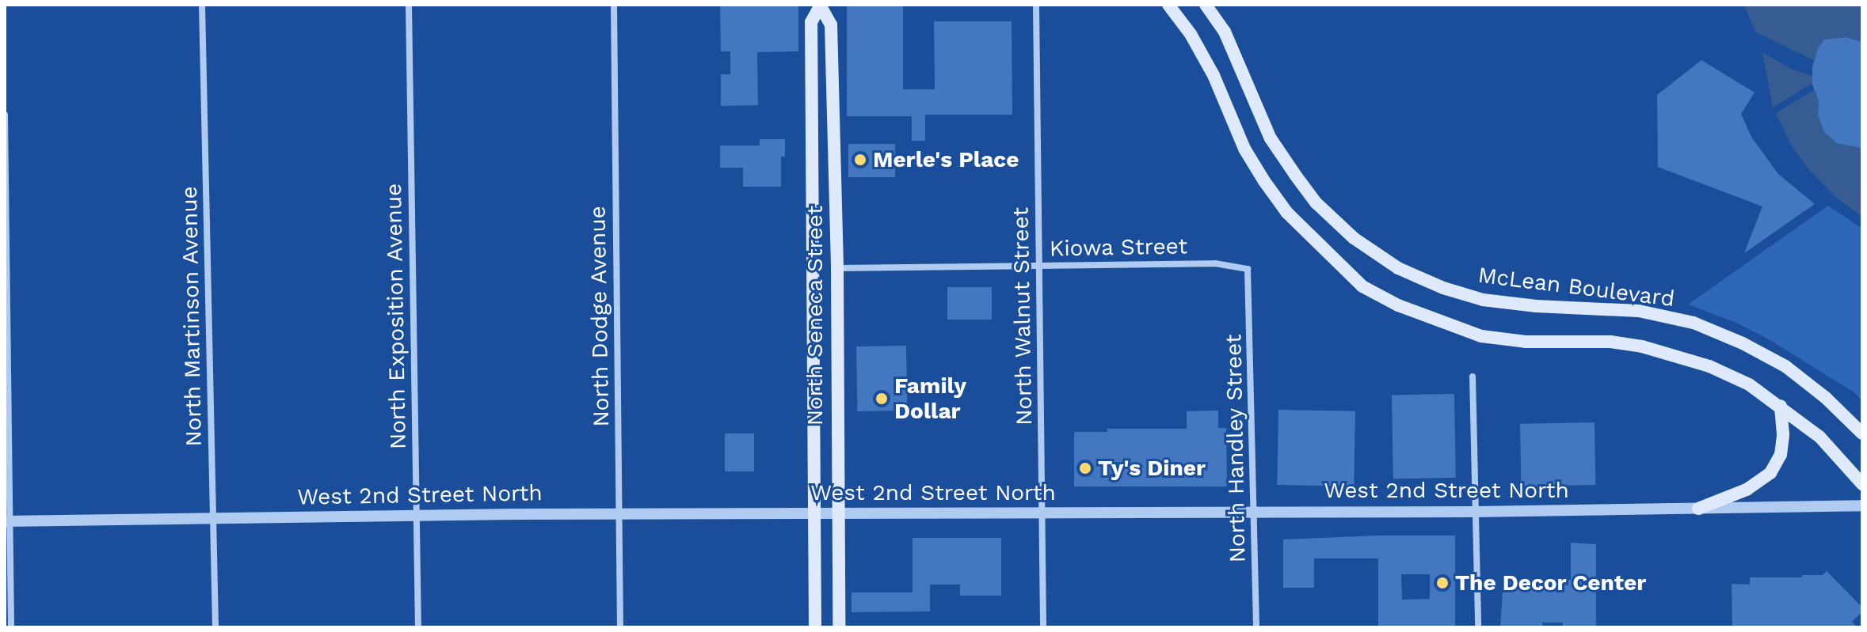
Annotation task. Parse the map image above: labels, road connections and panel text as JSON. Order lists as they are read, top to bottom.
{
  "streets": {
    "main road": ["McLean Boulevard", "North Seneca Street"],
    "street": [
      "Kiowa Street",
      "North Martinson Avenue",
      "North Exposition Avenue",
      "North Dodge Avenue",
      "North Walnut Street",
      "North Handley Street",
      "West 2nd Street North"
    ]
  },
  "crossings": [
    ["Kiowa Street", "North Seneca Street"],
    ["Kiowa Street", "North Walnut Street"],
    ["Kiowa Street", "North Handley Street"],
    ["North Seneca Street", "West 2nd Street North"],
    ["North Martinson Avenue", "West 2nd Street North"],
    ["North Exposition Avenue", "West 2nd Street North"],
    ["North Dodge Avenue", "West 2nd Street North"],
    ["North Walnut Street", "West 2nd Street North"],
    ["North Handley Street", "West 2nd Street North"]
  ],
  "places": [
    "Merle's Place",
    "Family Dollar",
    "Ty's Diner",
    "The Decor Center"
  ]
}
